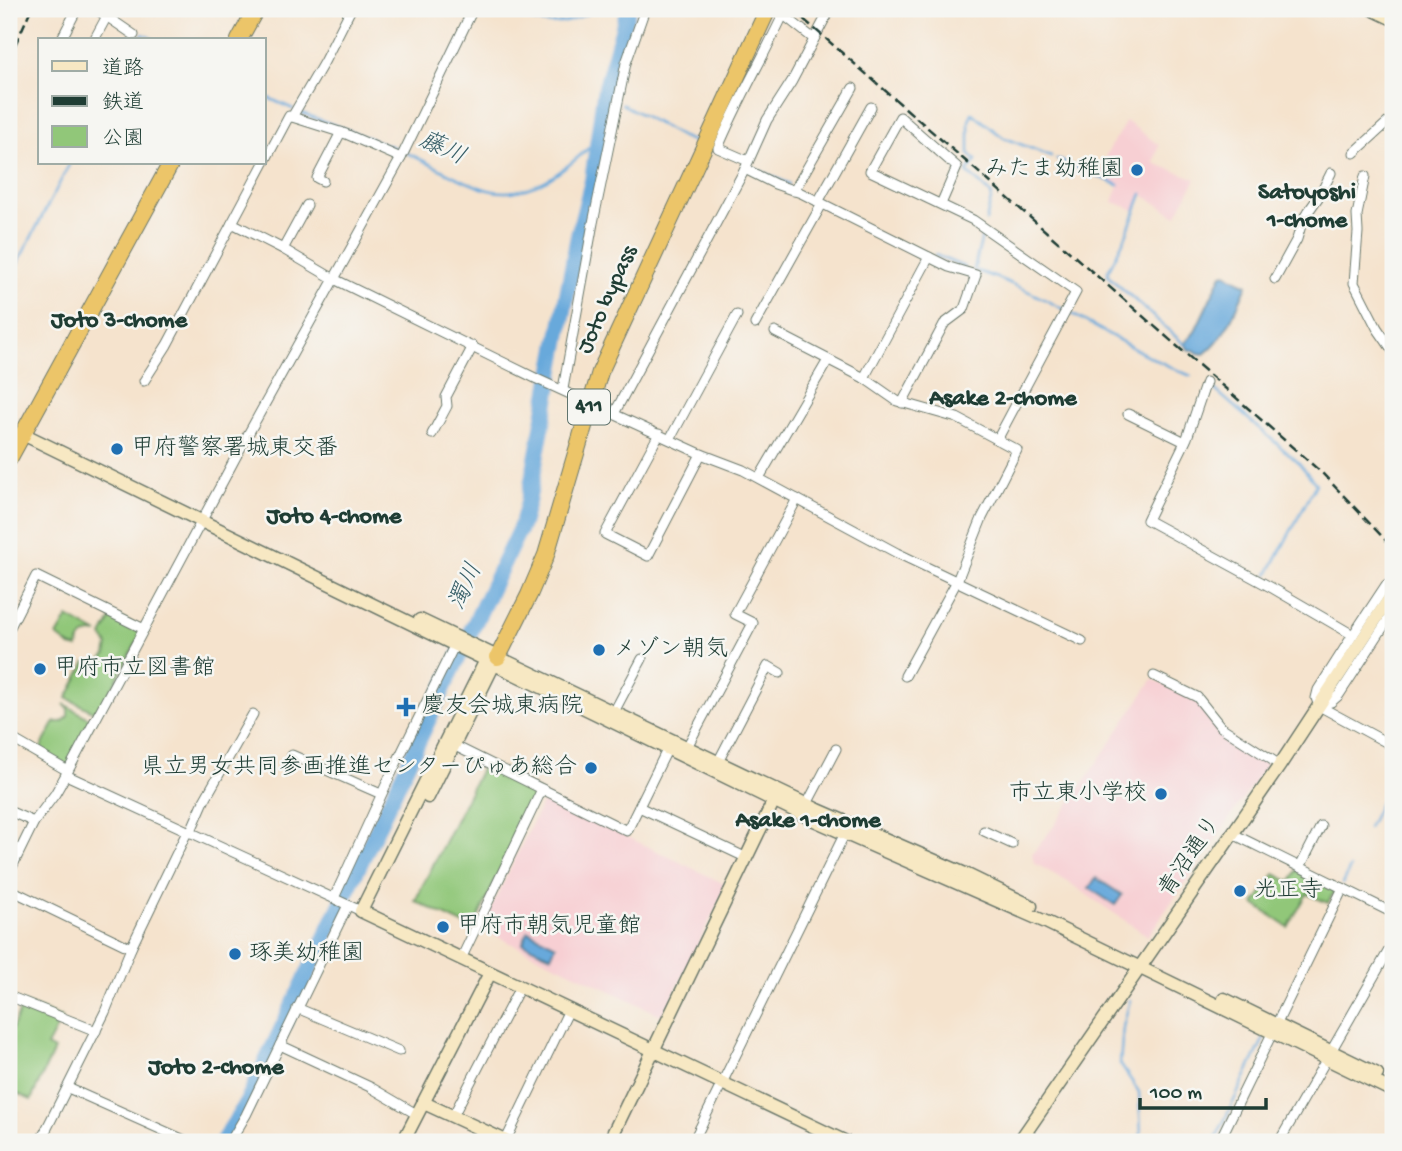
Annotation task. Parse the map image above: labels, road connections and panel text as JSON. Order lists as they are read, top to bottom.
{
  "streets": {
    "highway": ["Joto bypass", "411"],
    "street": ["青沼通り"]
  },
  "districts": [
    "Satoyoshi 1-chome",
    "Joto 3-chome",
    "Asake 2-chome",
    "Joto 4-chome",
    "Asake 1-chome",
    "Joto 2-chome"
  ],
  "water": ["藤川", "濁川"],
  "places": {
    "other": [
      "みたま幼稚園",
      "甲府警察署城東交番",
      "メゾン朝気",
      "甲府市立図書館",
      "県立男女共同参画推進センターぴゅあ総合",
      "市立東小学校",
      "光正寺",
      "甲府市朝気児童館",
      "琢美幼稚園"
    ],
    "health": ["慶友会城東病院"]
  },
  "legend": ["道路", "鉄道", "公園"],
  "scale_bar": "100 m"
}
